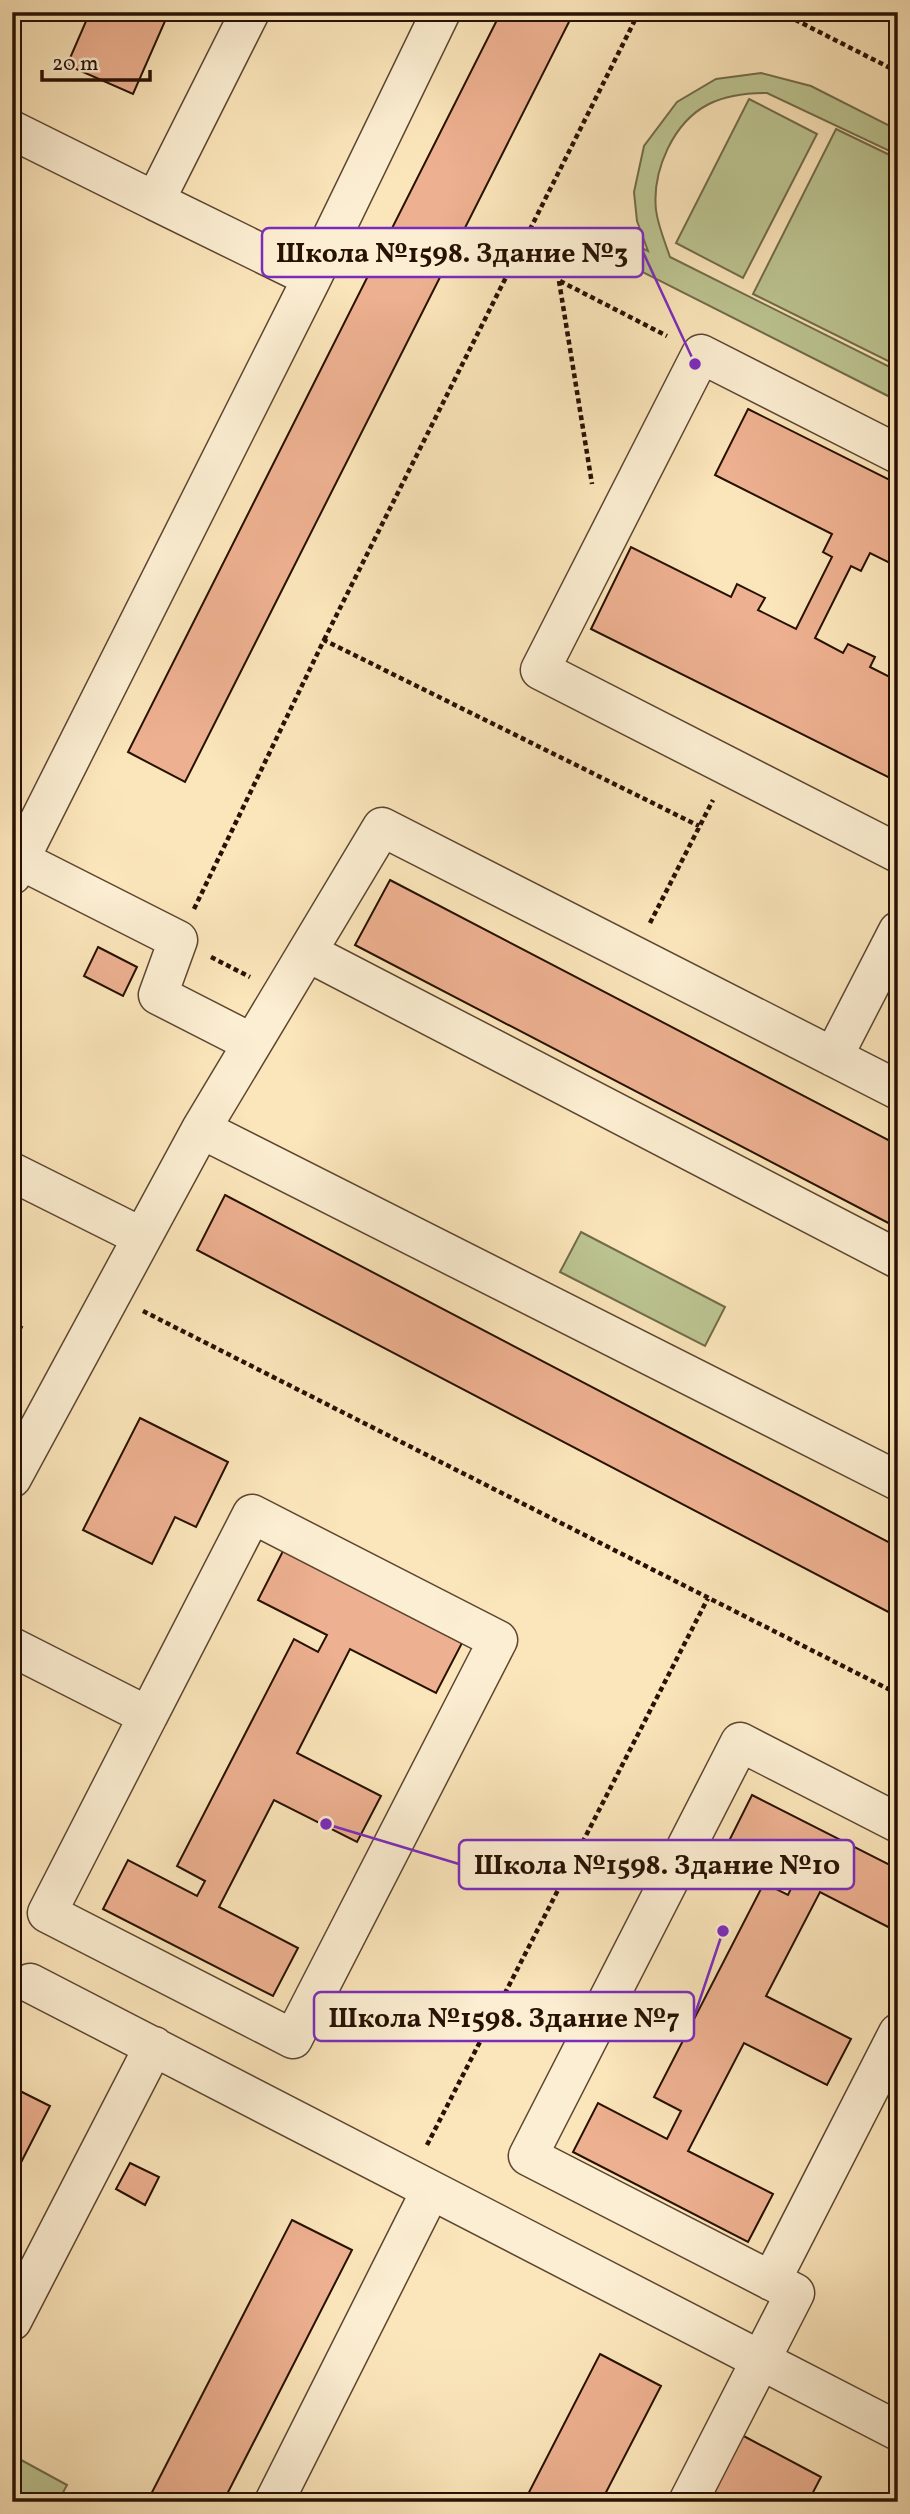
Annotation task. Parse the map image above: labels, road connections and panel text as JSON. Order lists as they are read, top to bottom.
{
  "places": ["Школа №1598. Здание №3", "Школа №1598. Здание №10", "Школа №1598. Здание №7"],
  "scale_bar": "20 m"
}
